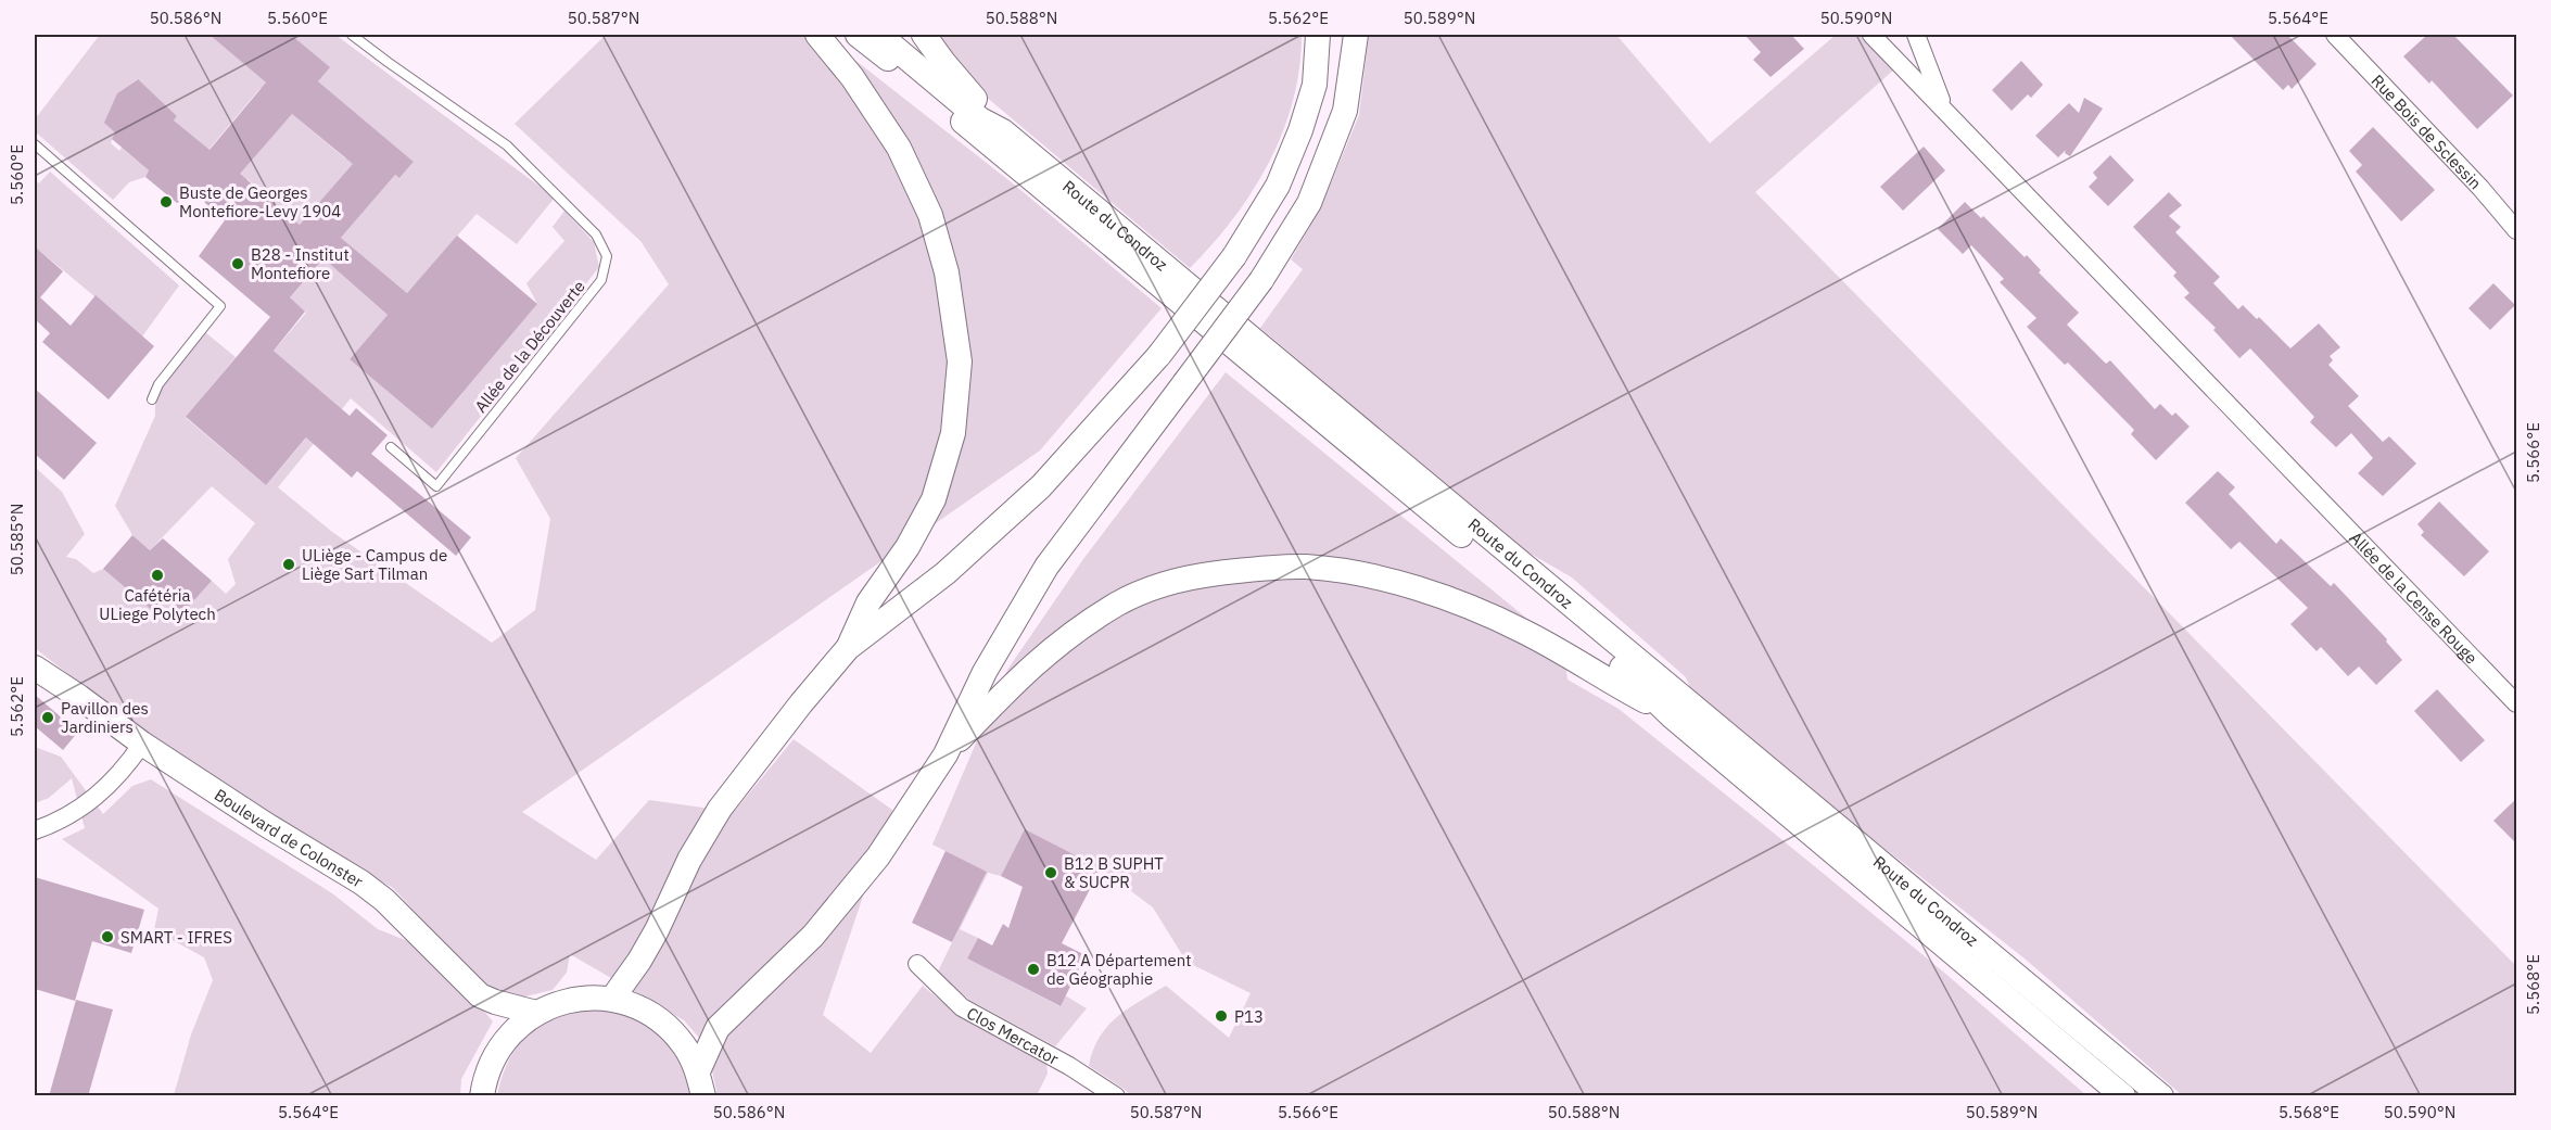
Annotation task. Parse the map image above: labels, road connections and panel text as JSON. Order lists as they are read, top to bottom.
{
  "streets": {
    "main road": ["Route du Condroz", "Boulevard de Colonster"],
    "street": ["Rue Bois de Sclessin", "Allée de la Cense Rouge", "Clos Mercator"],
    "lane": ["Allée de la Découverte"]
  },
  "places": [
    "Buste de Georges Montefiore-Levy 1904",
    "B28 - Institut Montefiore",
    "ULiège - Campus de Liège Sart Tilman",
    "Cafétéria ULiege Polytech",
    "Pavillon des Jardiniers",
    "B12 B SUPHT & SUCPR",
    "SMART - IFRES",
    "B12 A Département de Géographie",
    "P13"
  ],
  "coordinates": [
    "50.586°N",
    "5.560°E",
    "50.587°N",
    "50.588°N",
    "5.562°E",
    "50.589°N",
    "50.590°N",
    "5.564°E",
    "5.566°E",
    "50.585°N",
    "5.568°E"
  ]
}
